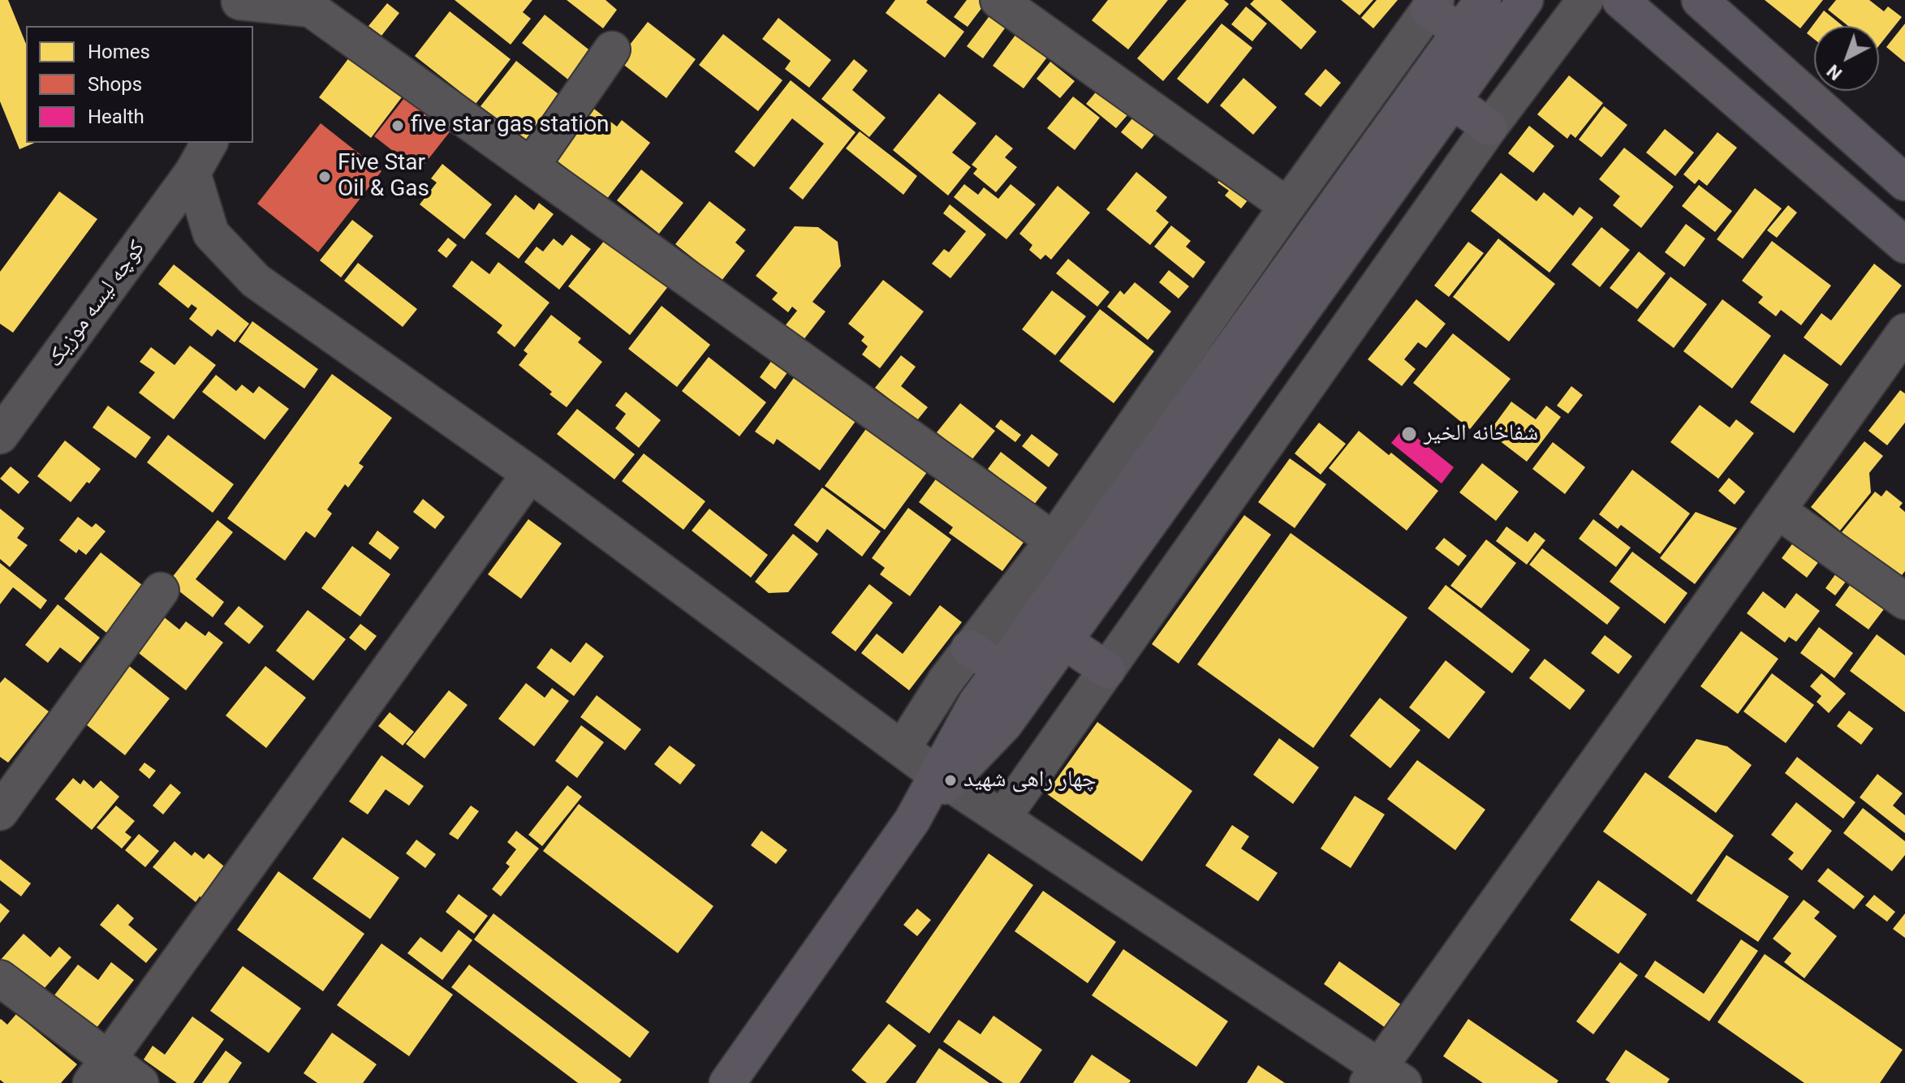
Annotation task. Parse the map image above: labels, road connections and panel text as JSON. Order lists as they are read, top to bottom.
{
  "streets": {
    "street": ["کوچه لیسه موزیک"]
  },
  "places": [
    "five star gas station",
    "Five Star Oil & Gas",
    "شفاخانه الخیر",
    "چهار راهی شهید"
  ],
  "legend": ["Homes", "Shops", "Health"],
  "north": "bottom left"
}
